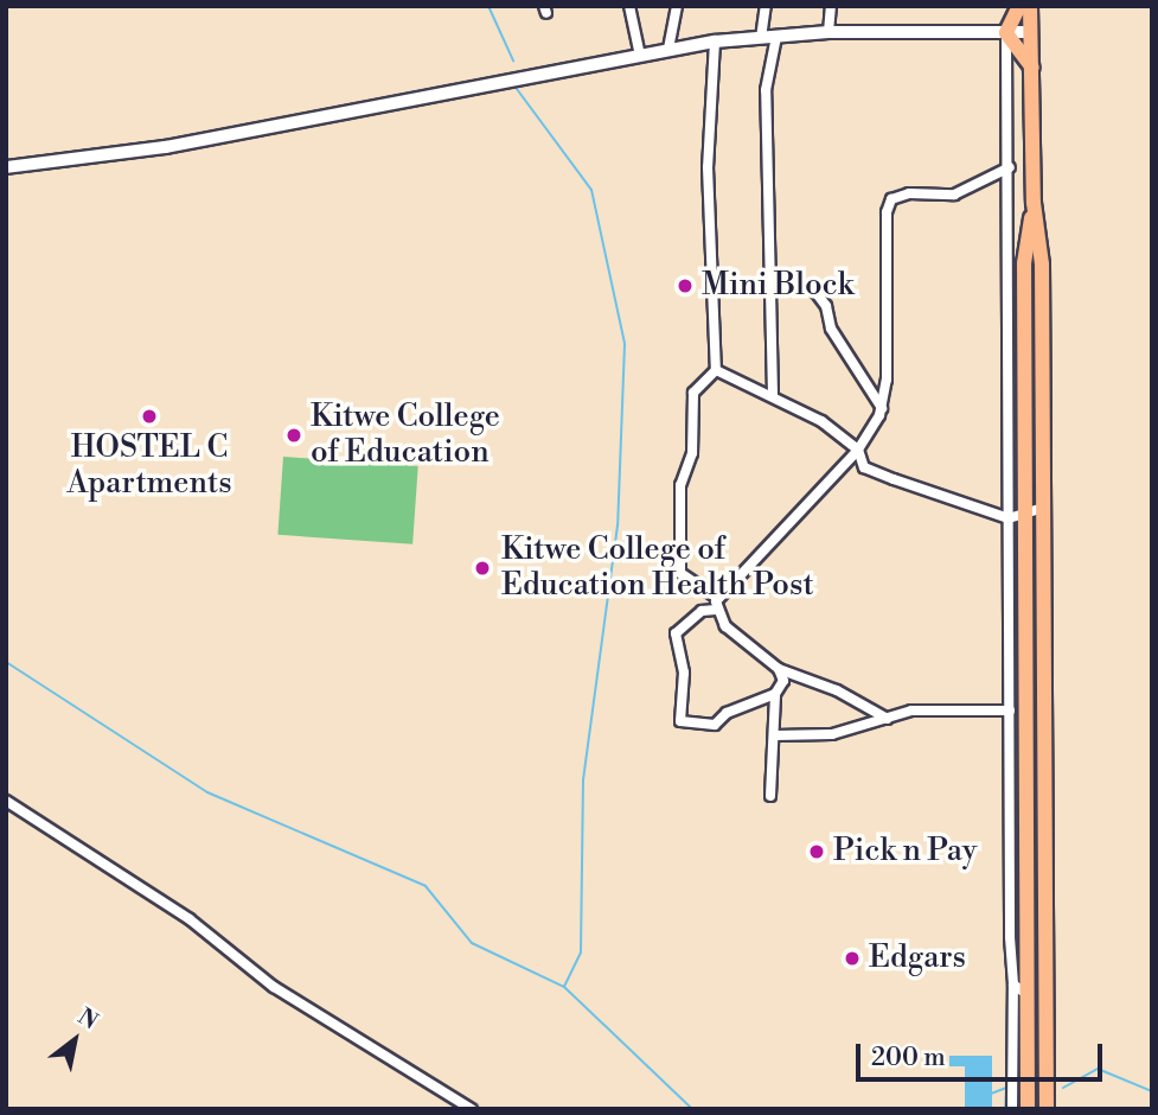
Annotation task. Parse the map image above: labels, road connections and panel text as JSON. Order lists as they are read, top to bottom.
{
  "places": [
    "Mini Block",
    "HOSTEL C Apartments",
    "Kitwe College of Education",
    "Kitwe College of Education Health Post",
    "Pick n Pay",
    "Edgars"
  ],
  "scale_bar": "200 m",
  "north": "top right"
}
